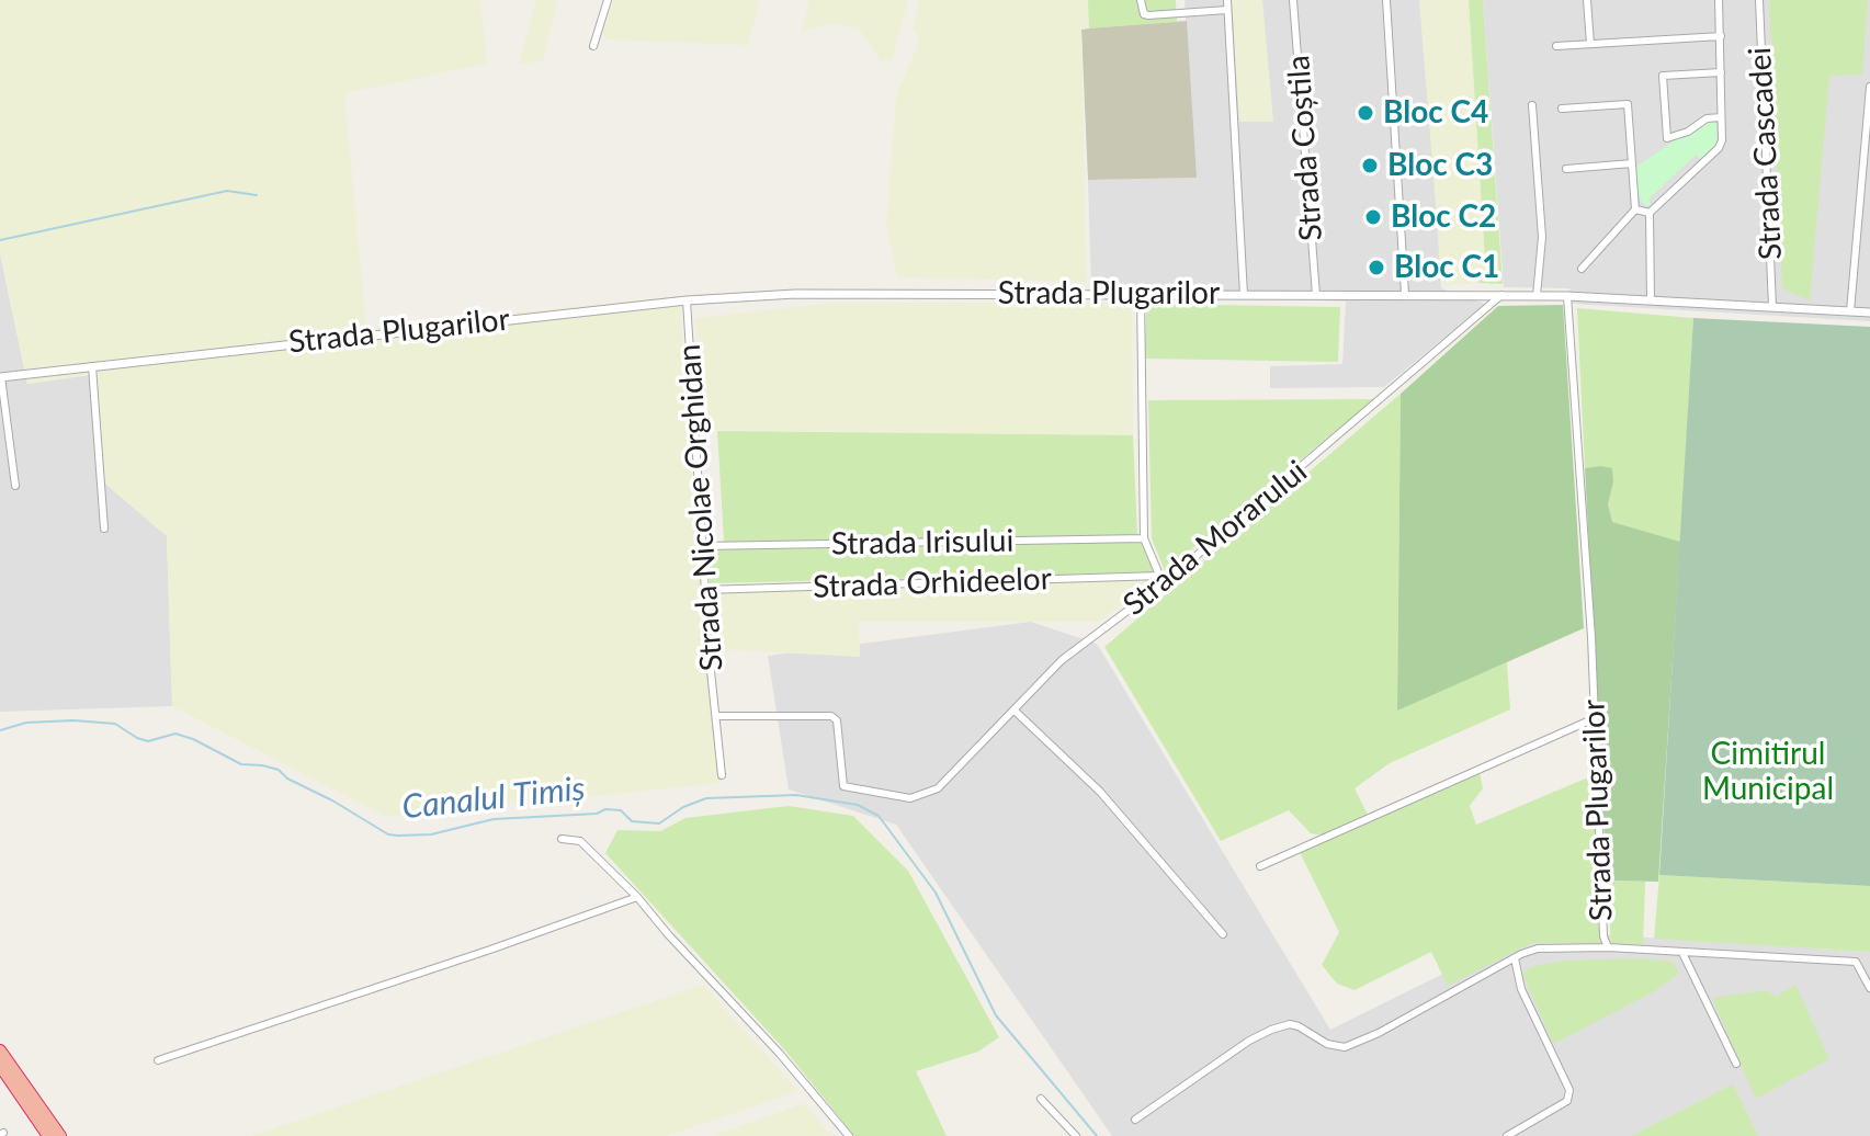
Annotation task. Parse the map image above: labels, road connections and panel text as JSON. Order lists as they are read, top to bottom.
{
  "streets": {
    "street": [
      "Strada Coștila",
      "Strada Cascadei",
      "Strada Plugarilor",
      "Strada Nicolae Orghidan",
      "Strada Morarului",
      "Strada Irisului",
      "Strada Orhideelor"
    ]
  },
  "crossings": [
    ["Strada Coștila", "Strada Plugarilor"],
    ["Strada Plugarilor", "Strada Nicolae Orghidan"],
    ["Strada Plugarilor", "Strada Morarului"],
    ["Strada Nicolae Orghidan", "Strada Morarului"],
    ["Strada Nicolae Orghidan", "Strada Irisului"],
    ["Strada Nicolae Orghidan", "Strada Orhideelor"],
    ["Strada Morarului", "Strada Orhideelor"]
  ],
  "water": ["Canalul Timiș"],
  "parks": ["Cimitirul Municipal"],
  "places": [
    "Bloc C4",
    "Bloc C3",
    "Bloc C2",
    "Bloc C1"
  ]
}
